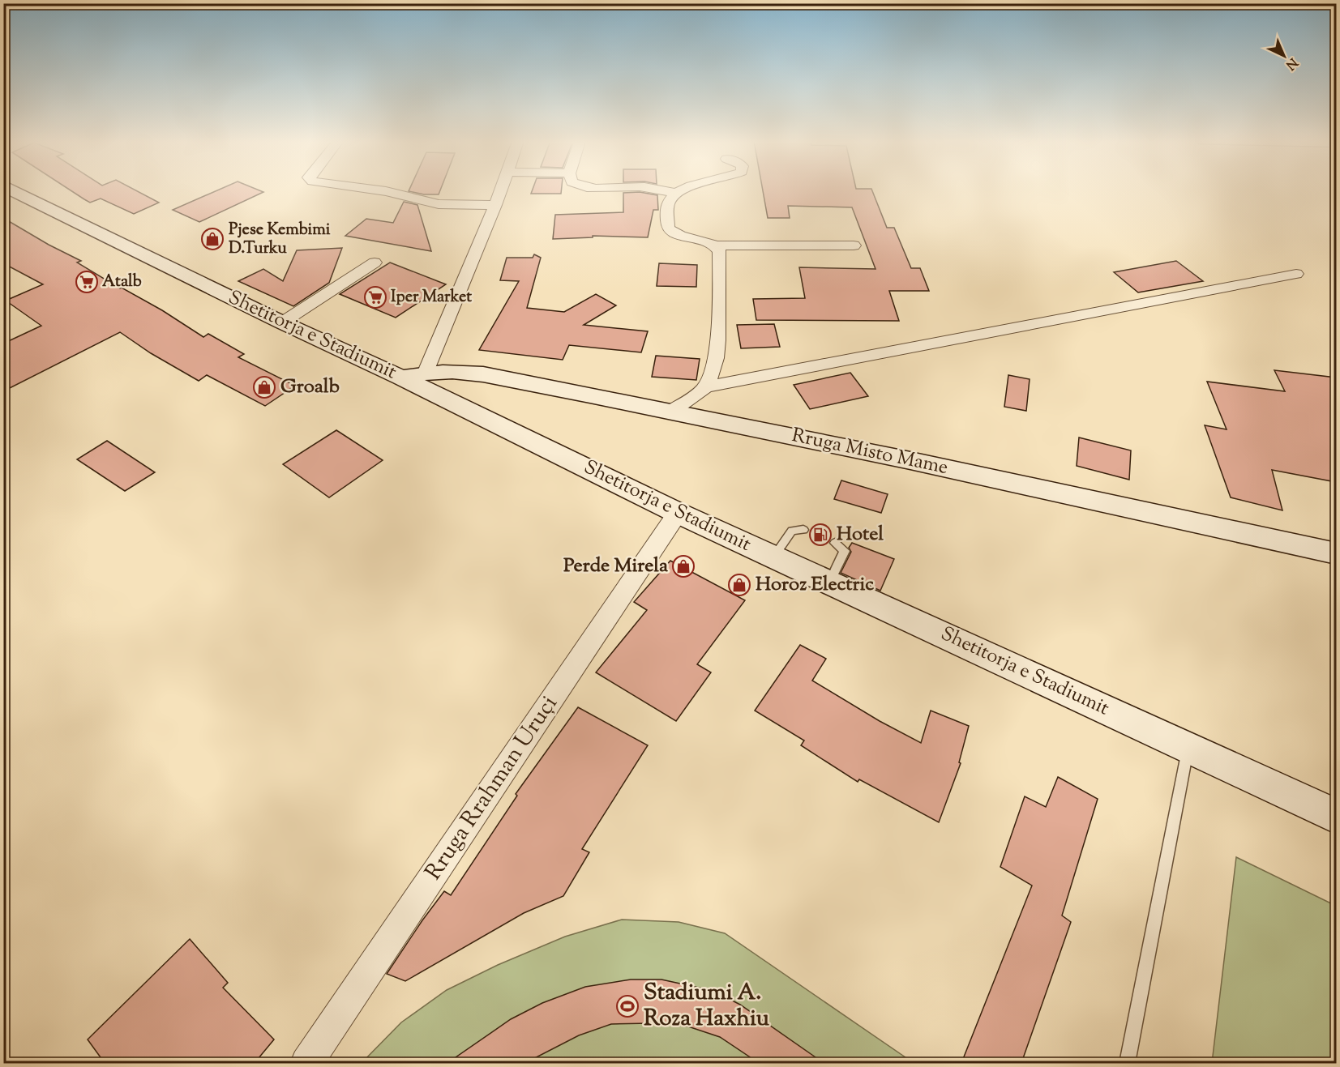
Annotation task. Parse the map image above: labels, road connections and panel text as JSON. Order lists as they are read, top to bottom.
{
  "streets": {
    "main road": ["Shetitorja e Stadiumit", "Rruga Misto Mame"],
    "street": ["Rruga Rrahman Uruçi"]
  },
  "crossings": [
    ["Shetitorja e Stadiumit", "Rruga Misto Mame"],
    ["Shetitorja e Stadiumit", "Rruga Rrahman Uruçi"]
  ],
  "places": {
    "shop": [
      "Pjese Kembimi D.Turku",
      "Groalb",
      "Perde Mirela",
      "Horoz Electric"
    ],
    "supermarket": ["Atalb", "Iper Market"],
    "fuel station": ["Hotel"],
    "sports": ["Stadiumi A. Roza Haxhiu"]
  },
  "north": "bottom right"
}
